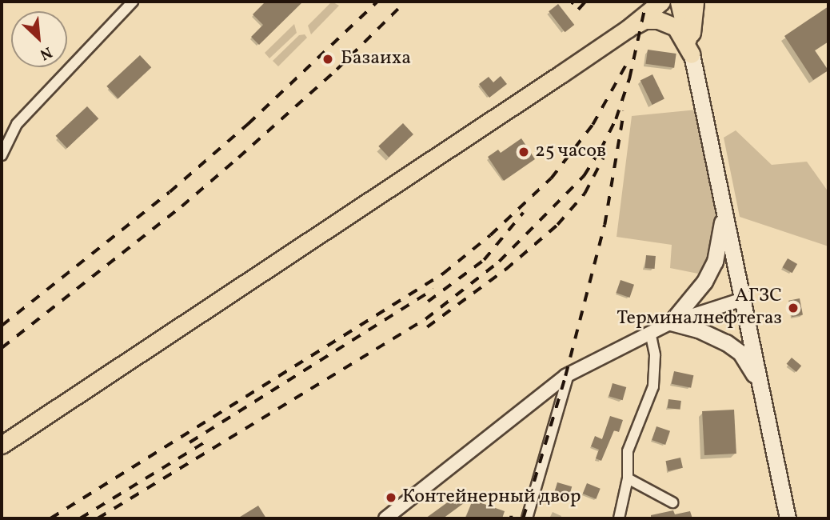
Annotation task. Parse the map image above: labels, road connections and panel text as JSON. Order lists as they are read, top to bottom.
{
  "places": [
    "Базаиха",
    "25 часов",
    "АГЗС Терминалнефтегаз",
    "Контейнерный двор"
  ],
  "north": "bottom right"
}
